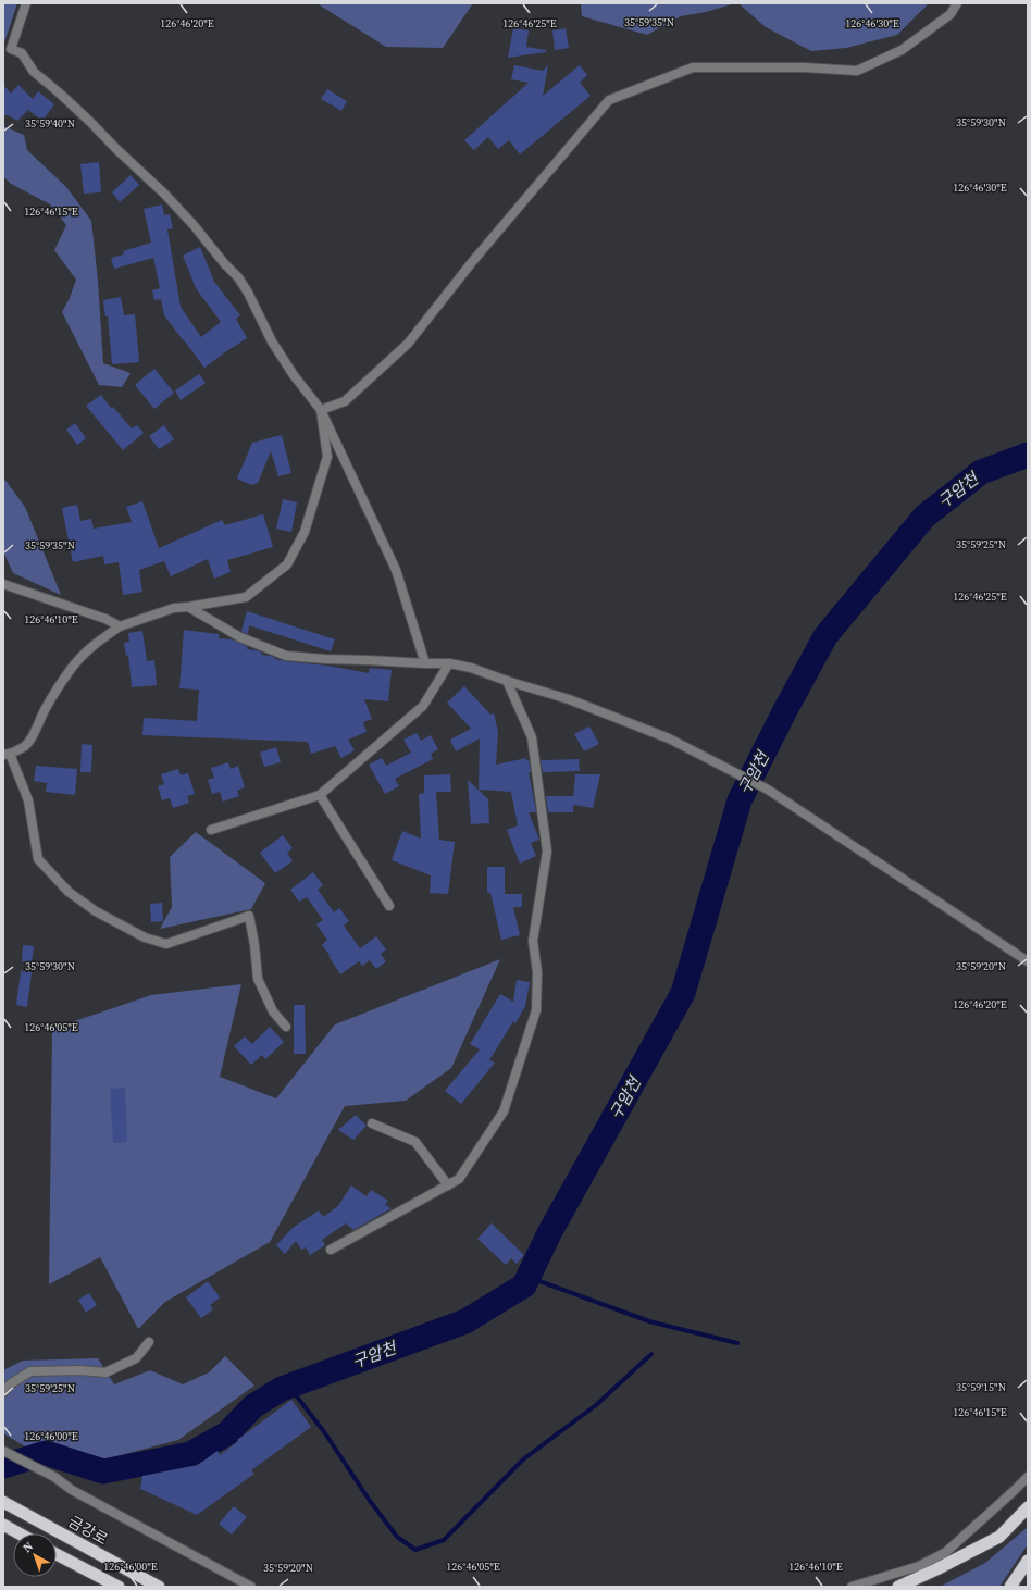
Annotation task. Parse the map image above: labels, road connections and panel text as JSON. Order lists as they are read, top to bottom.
{
  "streets": {
    "highway": ["금강로"]
  },
  "water": ["구암천"],
  "north": "top left",
  "coordinates": [
    "35°59'35\"N",
    "126°46'20\"E",
    "126°46'25\"E",
    "126°46'30\"E",
    "35°59'30\"N",
    "35°59'40\"N",
    "126°46'15\"E",
    "35°59'25\"N",
    "126°46'10\"E",
    "35°59'20\"N",
    "126°46'05\"E",
    "35°59'15\"N",
    "126°46'00\"E"
  ]
}
